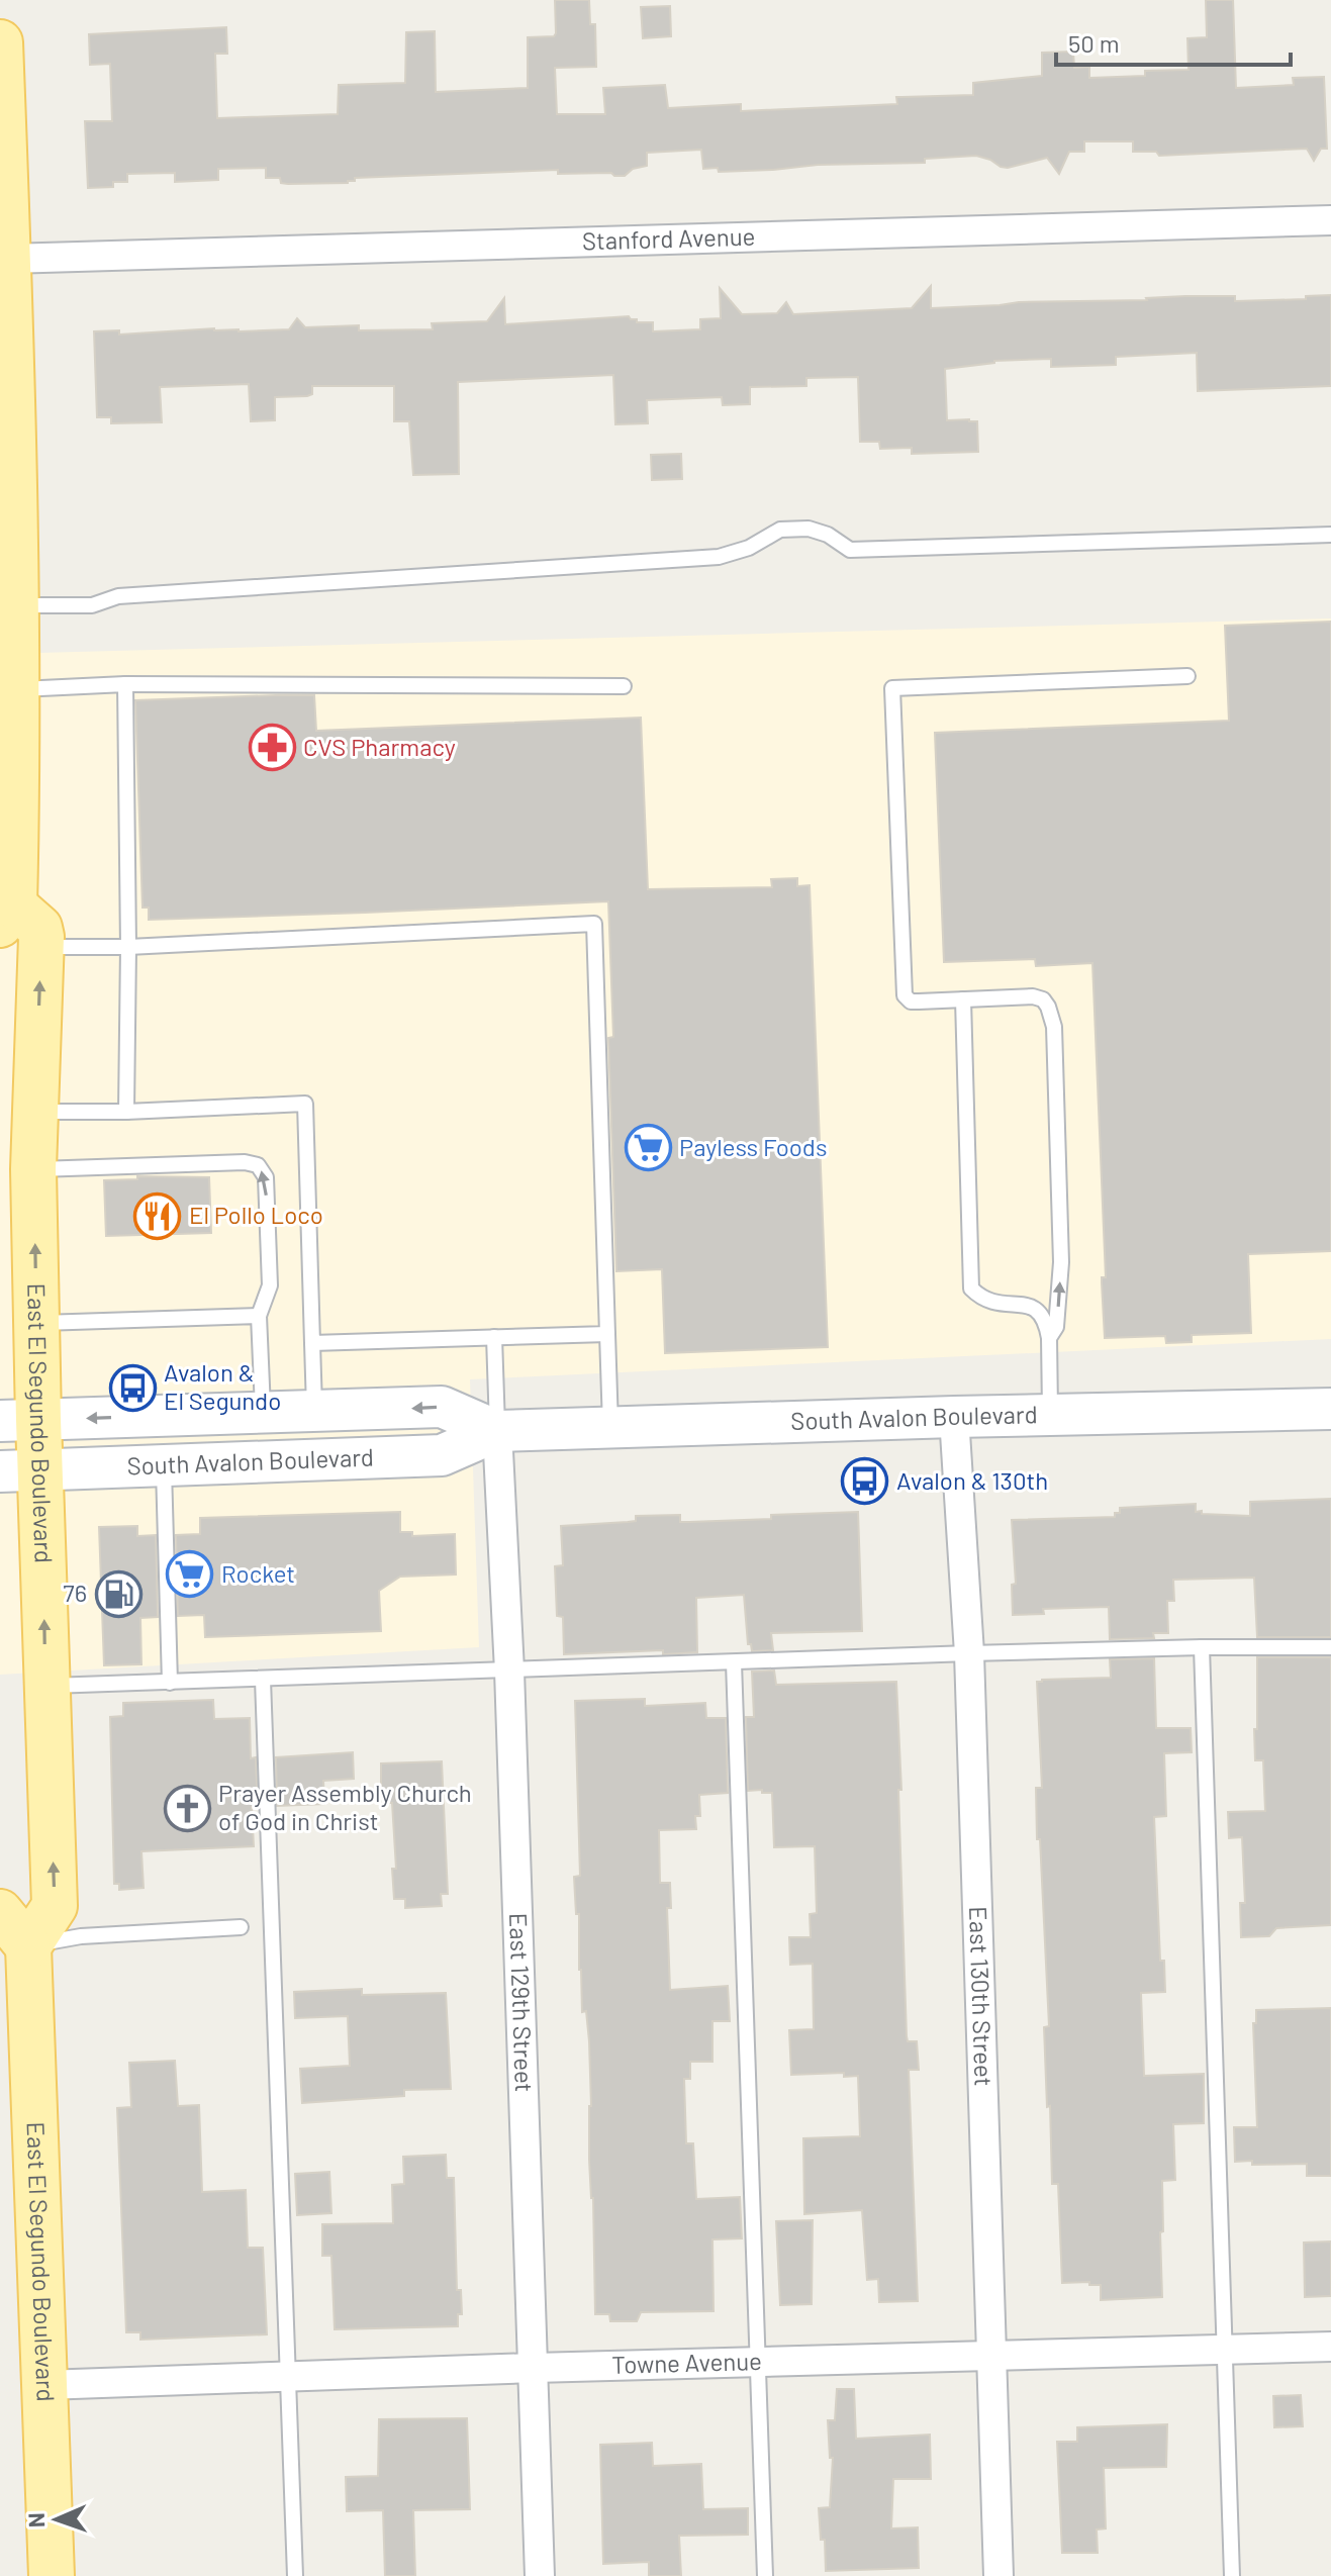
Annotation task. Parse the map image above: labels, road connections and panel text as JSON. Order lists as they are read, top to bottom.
{
  "streets": {
    "main road": ["South Avalon Boulevard", "East El Segundo Boulevard"],
    "street": [
      "Stanford Avenue",
      "East 130th Street",
      "East 129th Street",
      "Towne Avenue"
    ]
  },
  "crossings": [
    ["Stanford Avenue", "East El Segundo Boulevard"],
    ["South Avalon Boulevard", "East El Segundo Boulevard"],
    ["South Avalon Boulevard", "East 130th Street"],
    ["South Avalon Boulevard", "East 129th Street"],
    ["East El Segundo Boulevard", "Towne Avenue"],
    ["East 130th Street", "Towne Avenue"],
    ["East 129th Street", "Towne Avenue"]
  ],
  "places": {
    "pharmacy": ["CVS Pharmacy"],
    "supermarket": ["Payless Foods", "Rocket"],
    "restaurant": ["El Pollo Loco"],
    "bus stop": ["Avalon & El Segundo", "Avalon & 130th"],
    "fuel station": ["76"],
    "church": ["Prayer Assembly Church of God in Christ"]
  },
  "scale_bar": "50 m",
  "north": "left"
}
